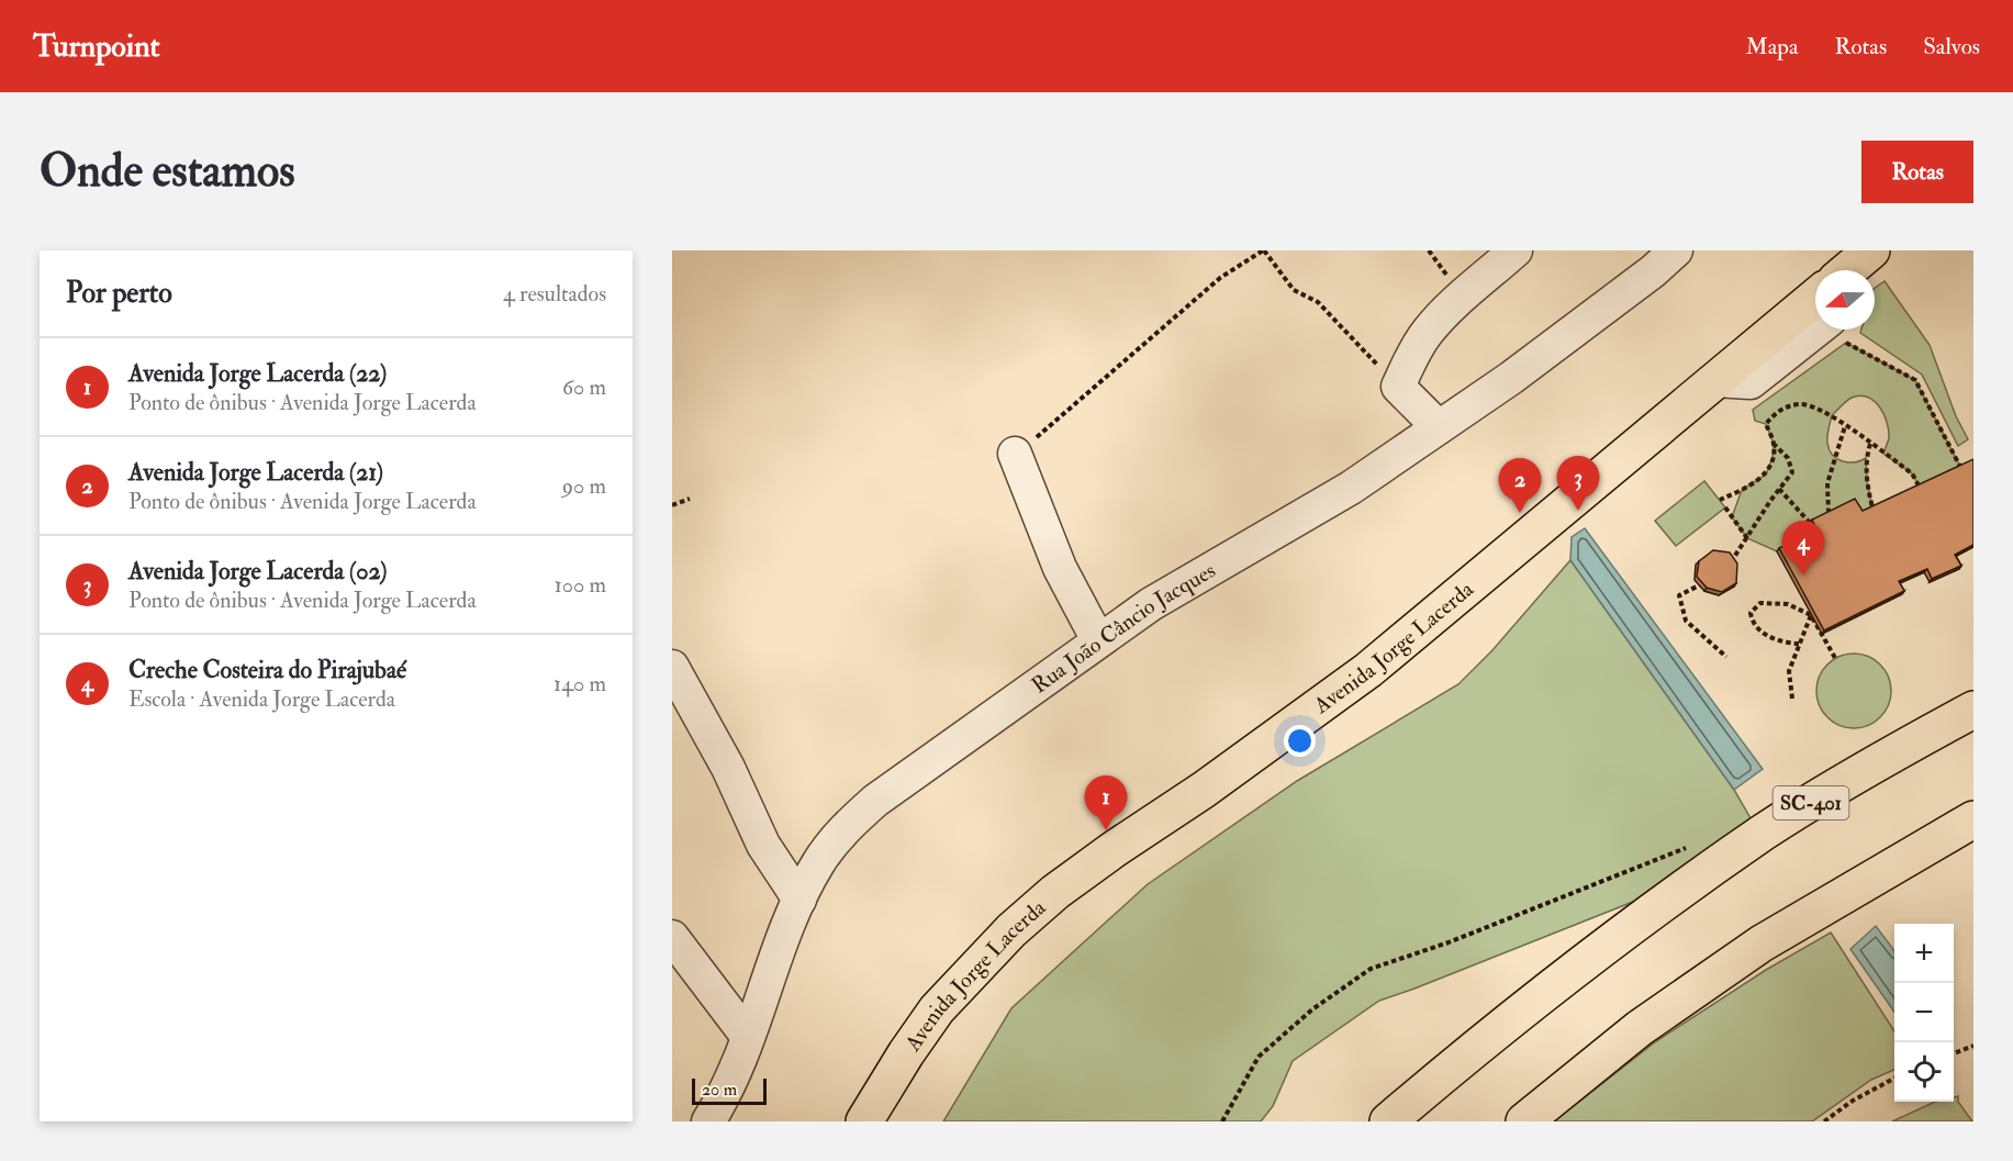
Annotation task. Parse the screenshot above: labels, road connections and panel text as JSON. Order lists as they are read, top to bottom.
{
  "streets": {
    "main road": ["Avenida Jorge Lacerda", "SC-401"],
    "street": ["Rua João Câncio Jacques"]
  },
  "scale_bar": "20 m",
  "north": "left",
  "page": {
    "header": "Turnpoint",
    "nav": ["Mapa", "Rotas", "Salvos"],
    "buttons": "Rotas",
    "title": "Onde estamos",
    "heading": ["Por perto", "4 resultados"],
    "list": [
      {
        "mark": "1",
        "name": "Avenida Jorge Lacerda (22)",
        "note": "Ponto de ônibus · Avenida Jorge Lacerda",
        "value": "60 m"
      },
      {
        "mark": "2",
        "name": "Avenida Jorge Lacerda (21)",
        "note": "Ponto de ônibus · Avenida Jorge Lacerda",
        "value": "90 m"
      },
      {
        "mark": "3",
        "name": "Avenida Jorge Lacerda (02)",
        "note": "Ponto de ônibus · Avenida Jorge Lacerda",
        "value": "100 m"
      },
      {
        "mark": "4",
        "name": "Creche Costeira do Pirajubaé",
        "note": "Escola · Avenida Jorge Lacerda",
        "value": "140 m"
      }
    ],
    "pins": [
      "3",
      "2",
      "4",
      "1"
    ],
    "map_buttons": ["+", "−"],
    "scale": "20 m"
  }
}
